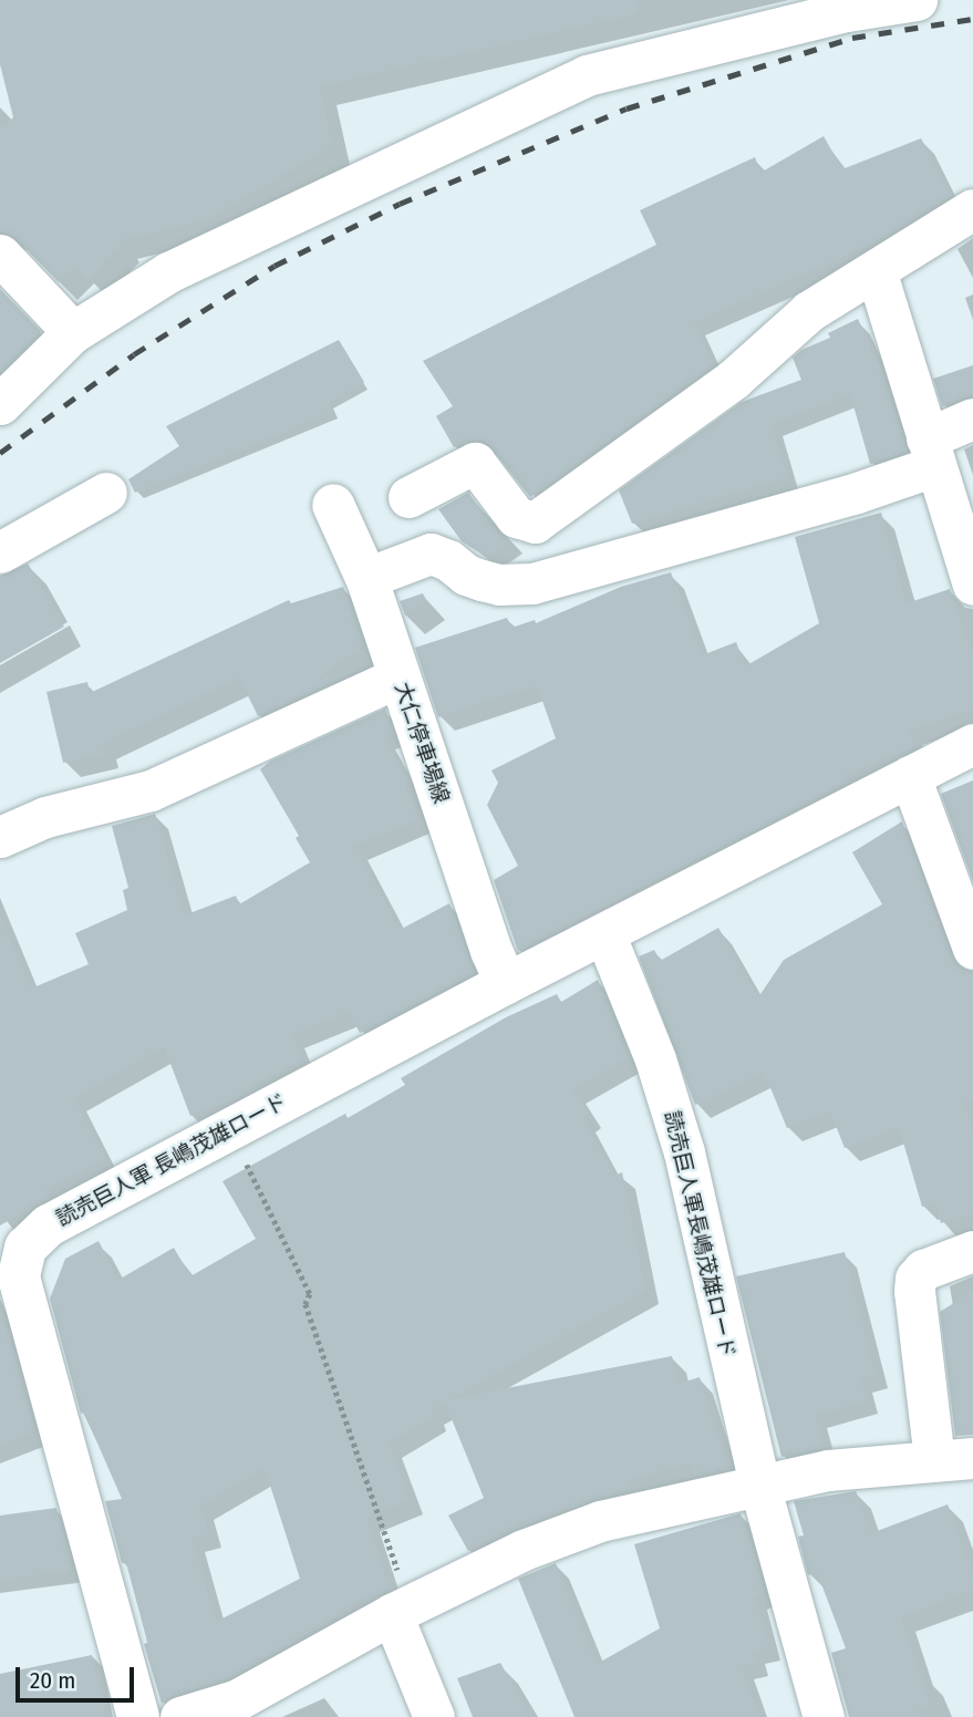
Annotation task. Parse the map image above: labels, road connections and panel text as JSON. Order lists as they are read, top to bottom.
{
  "streets": {
    "main road": ["大仁停車場線", "読売巨人軍 長嶋茂雄ロード"],
    "street": ["読売巨人軍長嶋茂雄ロード"]
  },
  "crossings": [
    ["大仁停車場線", "読売巨人軍 長嶋茂雄ロード"]
  ],
  "scale_bar": "20 m"
}
